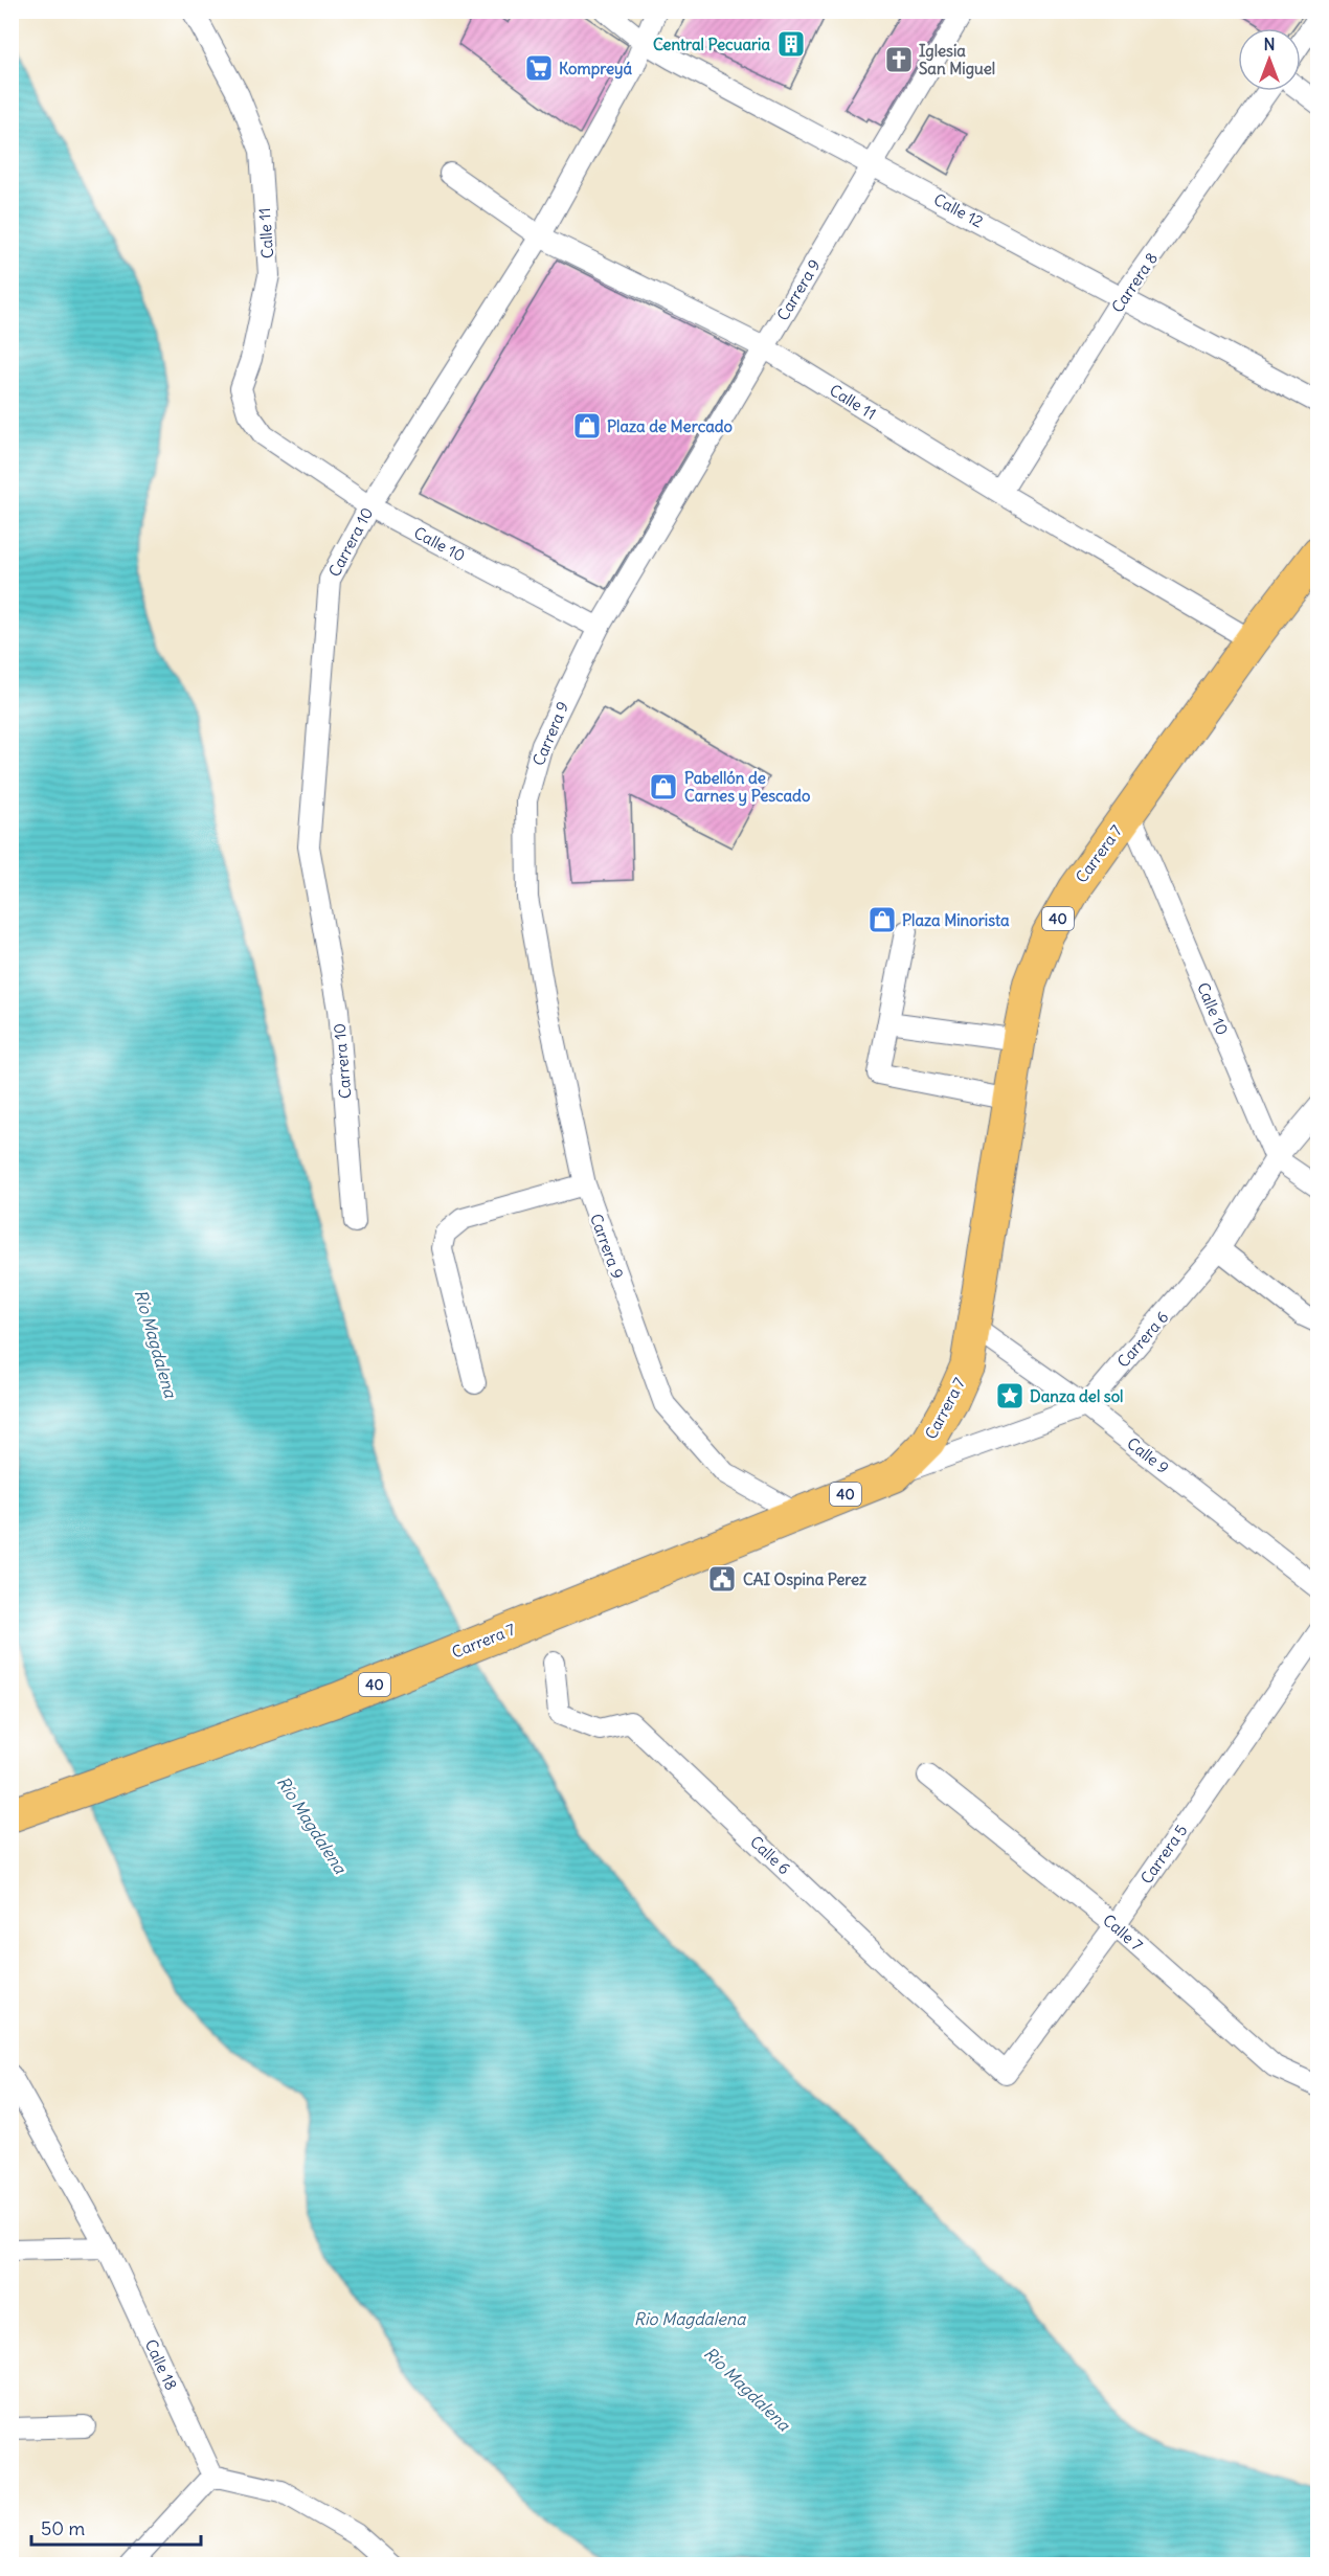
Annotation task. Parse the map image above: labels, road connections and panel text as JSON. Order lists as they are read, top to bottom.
{
  "streets": {
    "main road": ["Carrera 7", "40"],
    "street": [
      "Calle 12",
      "Calle 11",
      "Carrera 8",
      "Carrera 9",
      "Carrera 10",
      "Calle 10",
      "Carrera 6",
      "Calle 9",
      "Carrera 5",
      "Calle 6",
      "Calle 7",
      "Calle 18"
    ]
  },
  "crossings": [
    ["Calle 12", "Carrera 8"],
    ["Calle 12", "Carrera 9"],
    ["Calle 12", "Carrera 10"],
    ["Calle 11", "Carrera 8"],
    ["Calle 11", "Carrera 9"],
    ["Calle 11", "Carrera 10"],
    ["Calle 11", "Calle 10"],
    ["Calle 11", "Carrera 7"],
    ["Carrera 9", "Calle 10"],
    ["Carrera 9", "Carrera 7"],
    ["Carrera 10", "Calle 10"],
    ["Calle 10", "Carrera 7"],
    ["Calle 10", "Carrera 6"],
    ["Carrera 7", "Carrera 6"],
    ["Carrera 7", "Calle 9"],
    ["Carrera 6", "Calle 9"],
    ["Carrera 5", "Calle 6"],
    ["Carrera 5", "Calle 7"]
  ],
  "water": ["Río Magdalena", "Rio Magdalena"],
  "places": {
    "building": ["Central Pecuaria"],
    "church": ["Iglesia San Miguel"],
    "supermarket": ["Kompreyá"],
    "shop": ["Plaza de Mercado", "Pabellón de Carnes y Pescado", "Plaza Minorista"],
    "place": ["Danza del sol"],
    "public building": ["CAI Ospina Perez"]
  },
  "scale_bar": "50 m",
  "north": "top"
}
